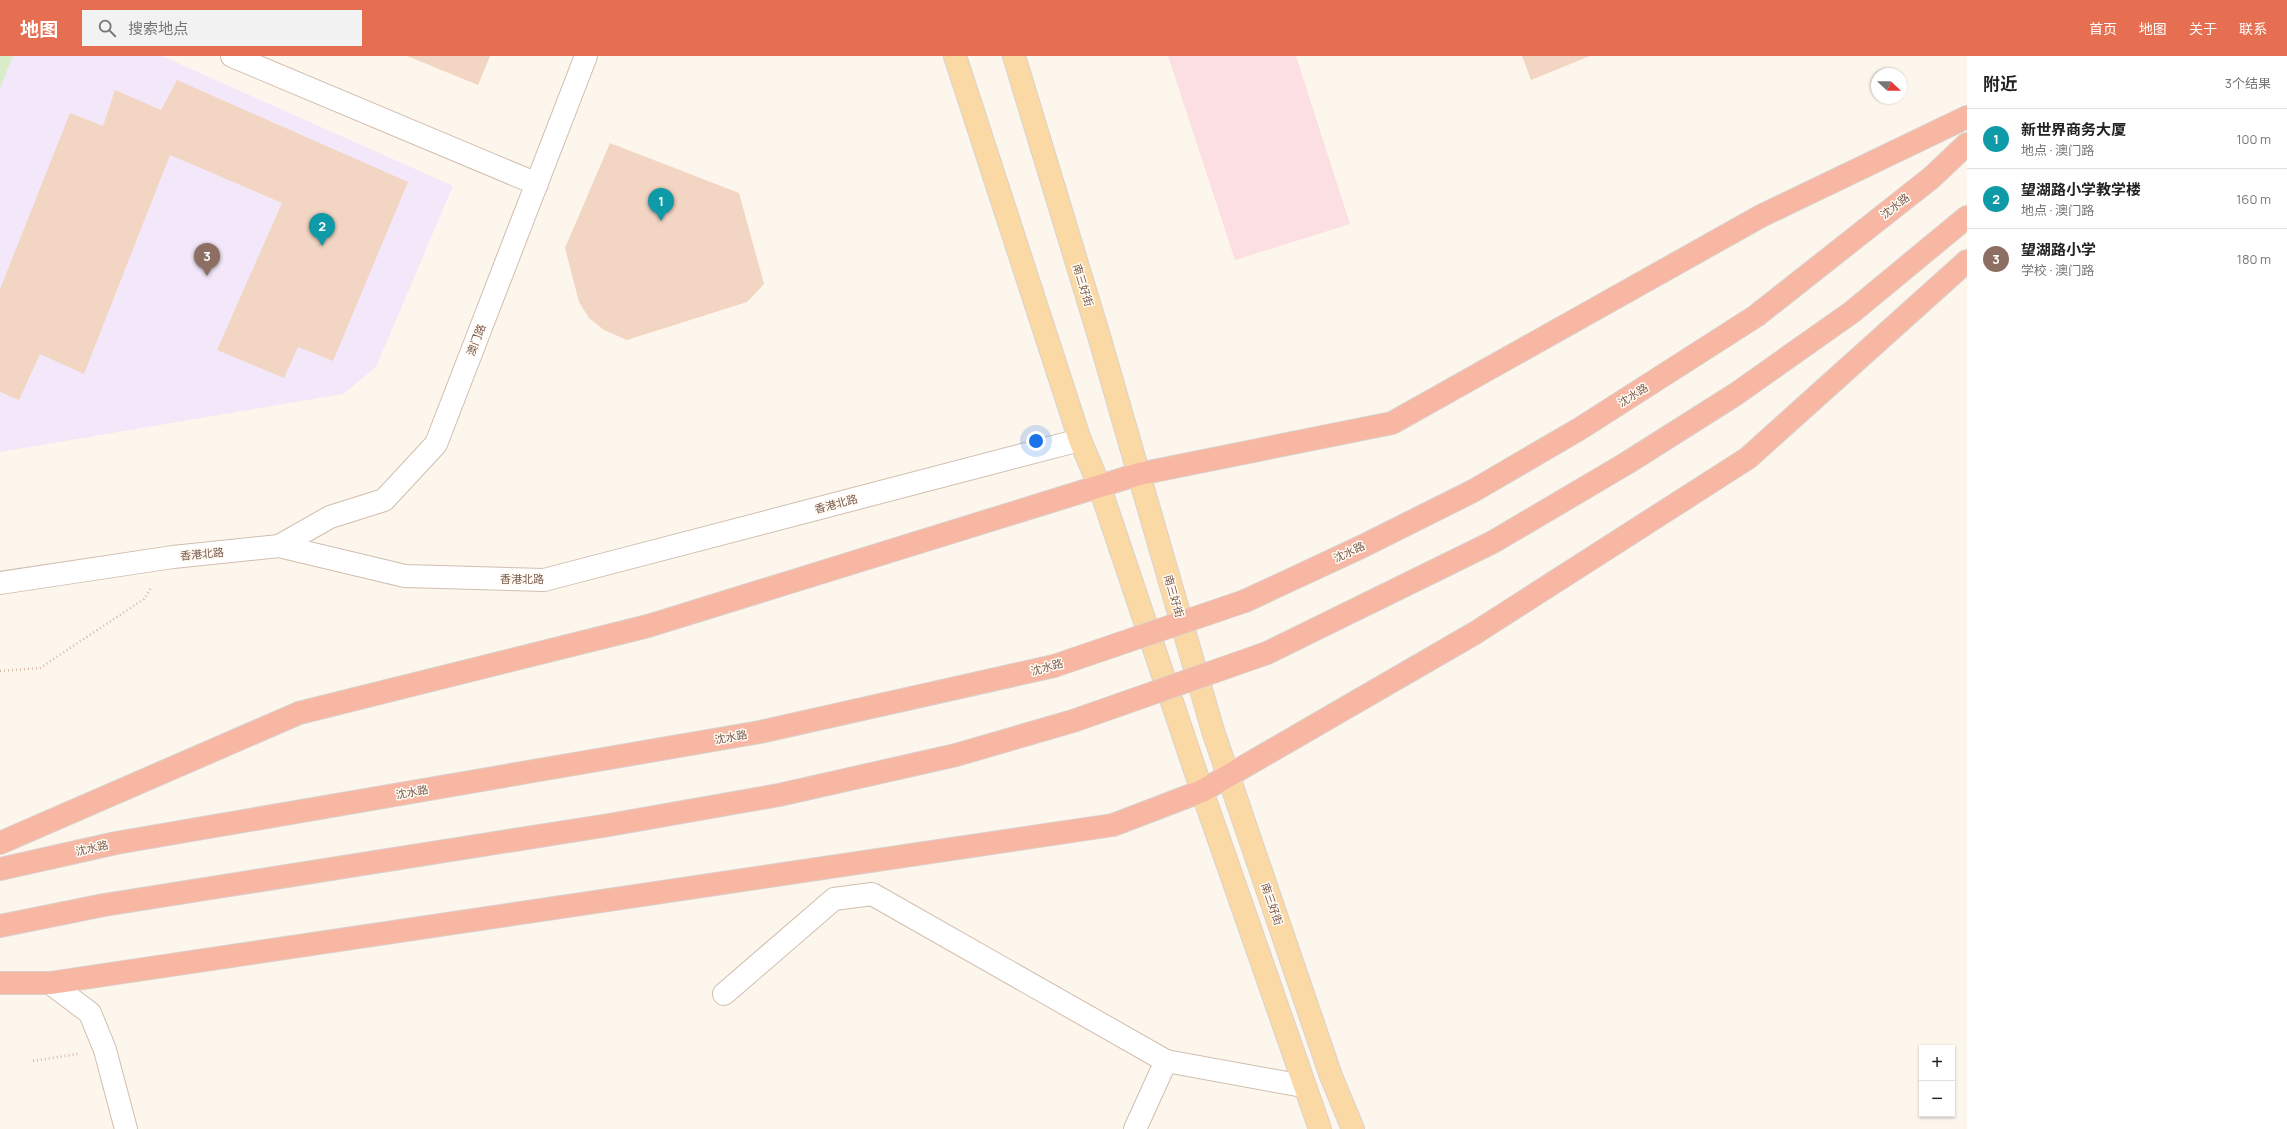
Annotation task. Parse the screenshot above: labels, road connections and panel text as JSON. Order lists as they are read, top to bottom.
{
  "streets": {
    "highway": ["沈水路"],
    "main road": ["南三好街"],
    "street": ["澳门路", "香港北路"]
  },
  "crossings": [
    ["澳门路", "香港北路"]
  ],
  "north": "right",
  "page": {
    "header": "地图",
    "search": "搜索地点",
    "nav": [
      "首页",
      "地图",
      "关于",
      "联系"
    ],
    "heading": ["附近", "3个结果"],
    "list": [
      {
        "mark": "1",
        "name": "新世界商务大厦",
        "note": "地点 · 澳门路",
        "value": "100 m"
      },
      {
        "mark": "2",
        "name": "望湖路小学教学楼",
        "note": "地点 · 澳门路",
        "value": "160 m"
      },
      {
        "mark": "3",
        "name": "望湖路小学",
        "note": "学校 · 澳门路",
        "value": "180 m"
      }
    ],
    "pins": ["1", "2", "3"],
    "map_buttons": ["+", "−"]
  }
}
